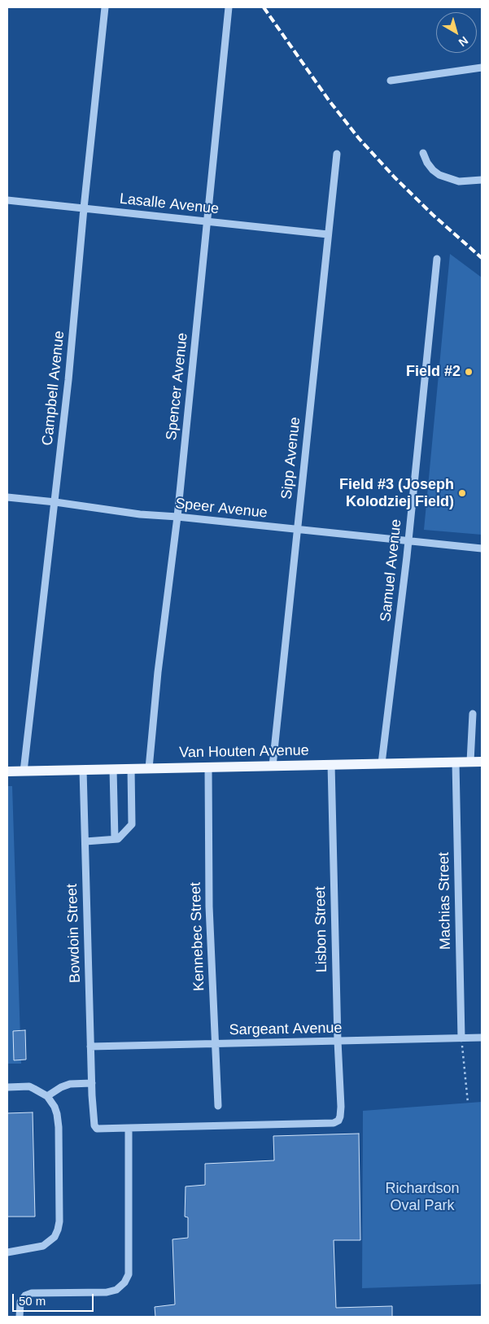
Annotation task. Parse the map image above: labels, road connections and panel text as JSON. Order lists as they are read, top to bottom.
{
  "streets": {
    "main road": ["Van Houten Avenue"],
    "street": [
      "Lasalle Avenue",
      "Spencer Avenue",
      "Campbell Avenue",
      "Sipp Avenue",
      "Speer Avenue",
      "Samuel Avenue",
      "Machias Street",
      "Lisbon Street",
      "Bowdoin Street",
      "Kennebec Street",
      "Sargeant Avenue"
    ]
  },
  "crossings": [
    ["Lasalle Avenue", "Spencer Avenue"],
    ["Lasalle Avenue", "Campbell Avenue"],
    ["Lasalle Avenue", "Sipp Avenue"],
    ["Spencer Avenue", "Speer Avenue"],
    ["Spencer Avenue", "Van Houten Avenue"],
    ["Campbell Avenue", "Speer Avenue"],
    ["Campbell Avenue", "Van Houten Avenue"],
    ["Sipp Avenue", "Speer Avenue"],
    ["Sipp Avenue", "Van Houten Avenue"],
    ["Speer Avenue", "Samuel Avenue"],
    ["Samuel Avenue", "Van Houten Avenue"],
    ["Van Houten Avenue", "Machias Street"],
    ["Van Houten Avenue", "Lisbon Street"],
    ["Van Houten Avenue", "Bowdoin Street"],
    ["Van Houten Avenue", "Kennebec Street"],
    ["Machias Street", "Sargeant Avenue"],
    ["Lisbon Street", "Bowdoin Street"],
    ["Lisbon Street", "Sargeant Avenue"],
    ["Bowdoin Street", "Sargeant Avenue"],
    ["Kennebec Street", "Sargeant Avenue"]
  ],
  "parks": ["Richardson Oval Park"],
  "places": ["Field #2", "Field #3 (Joseph Kolodziej Field)"],
  "scale_bar": "50 m",
  "north": "bottom right"
}
